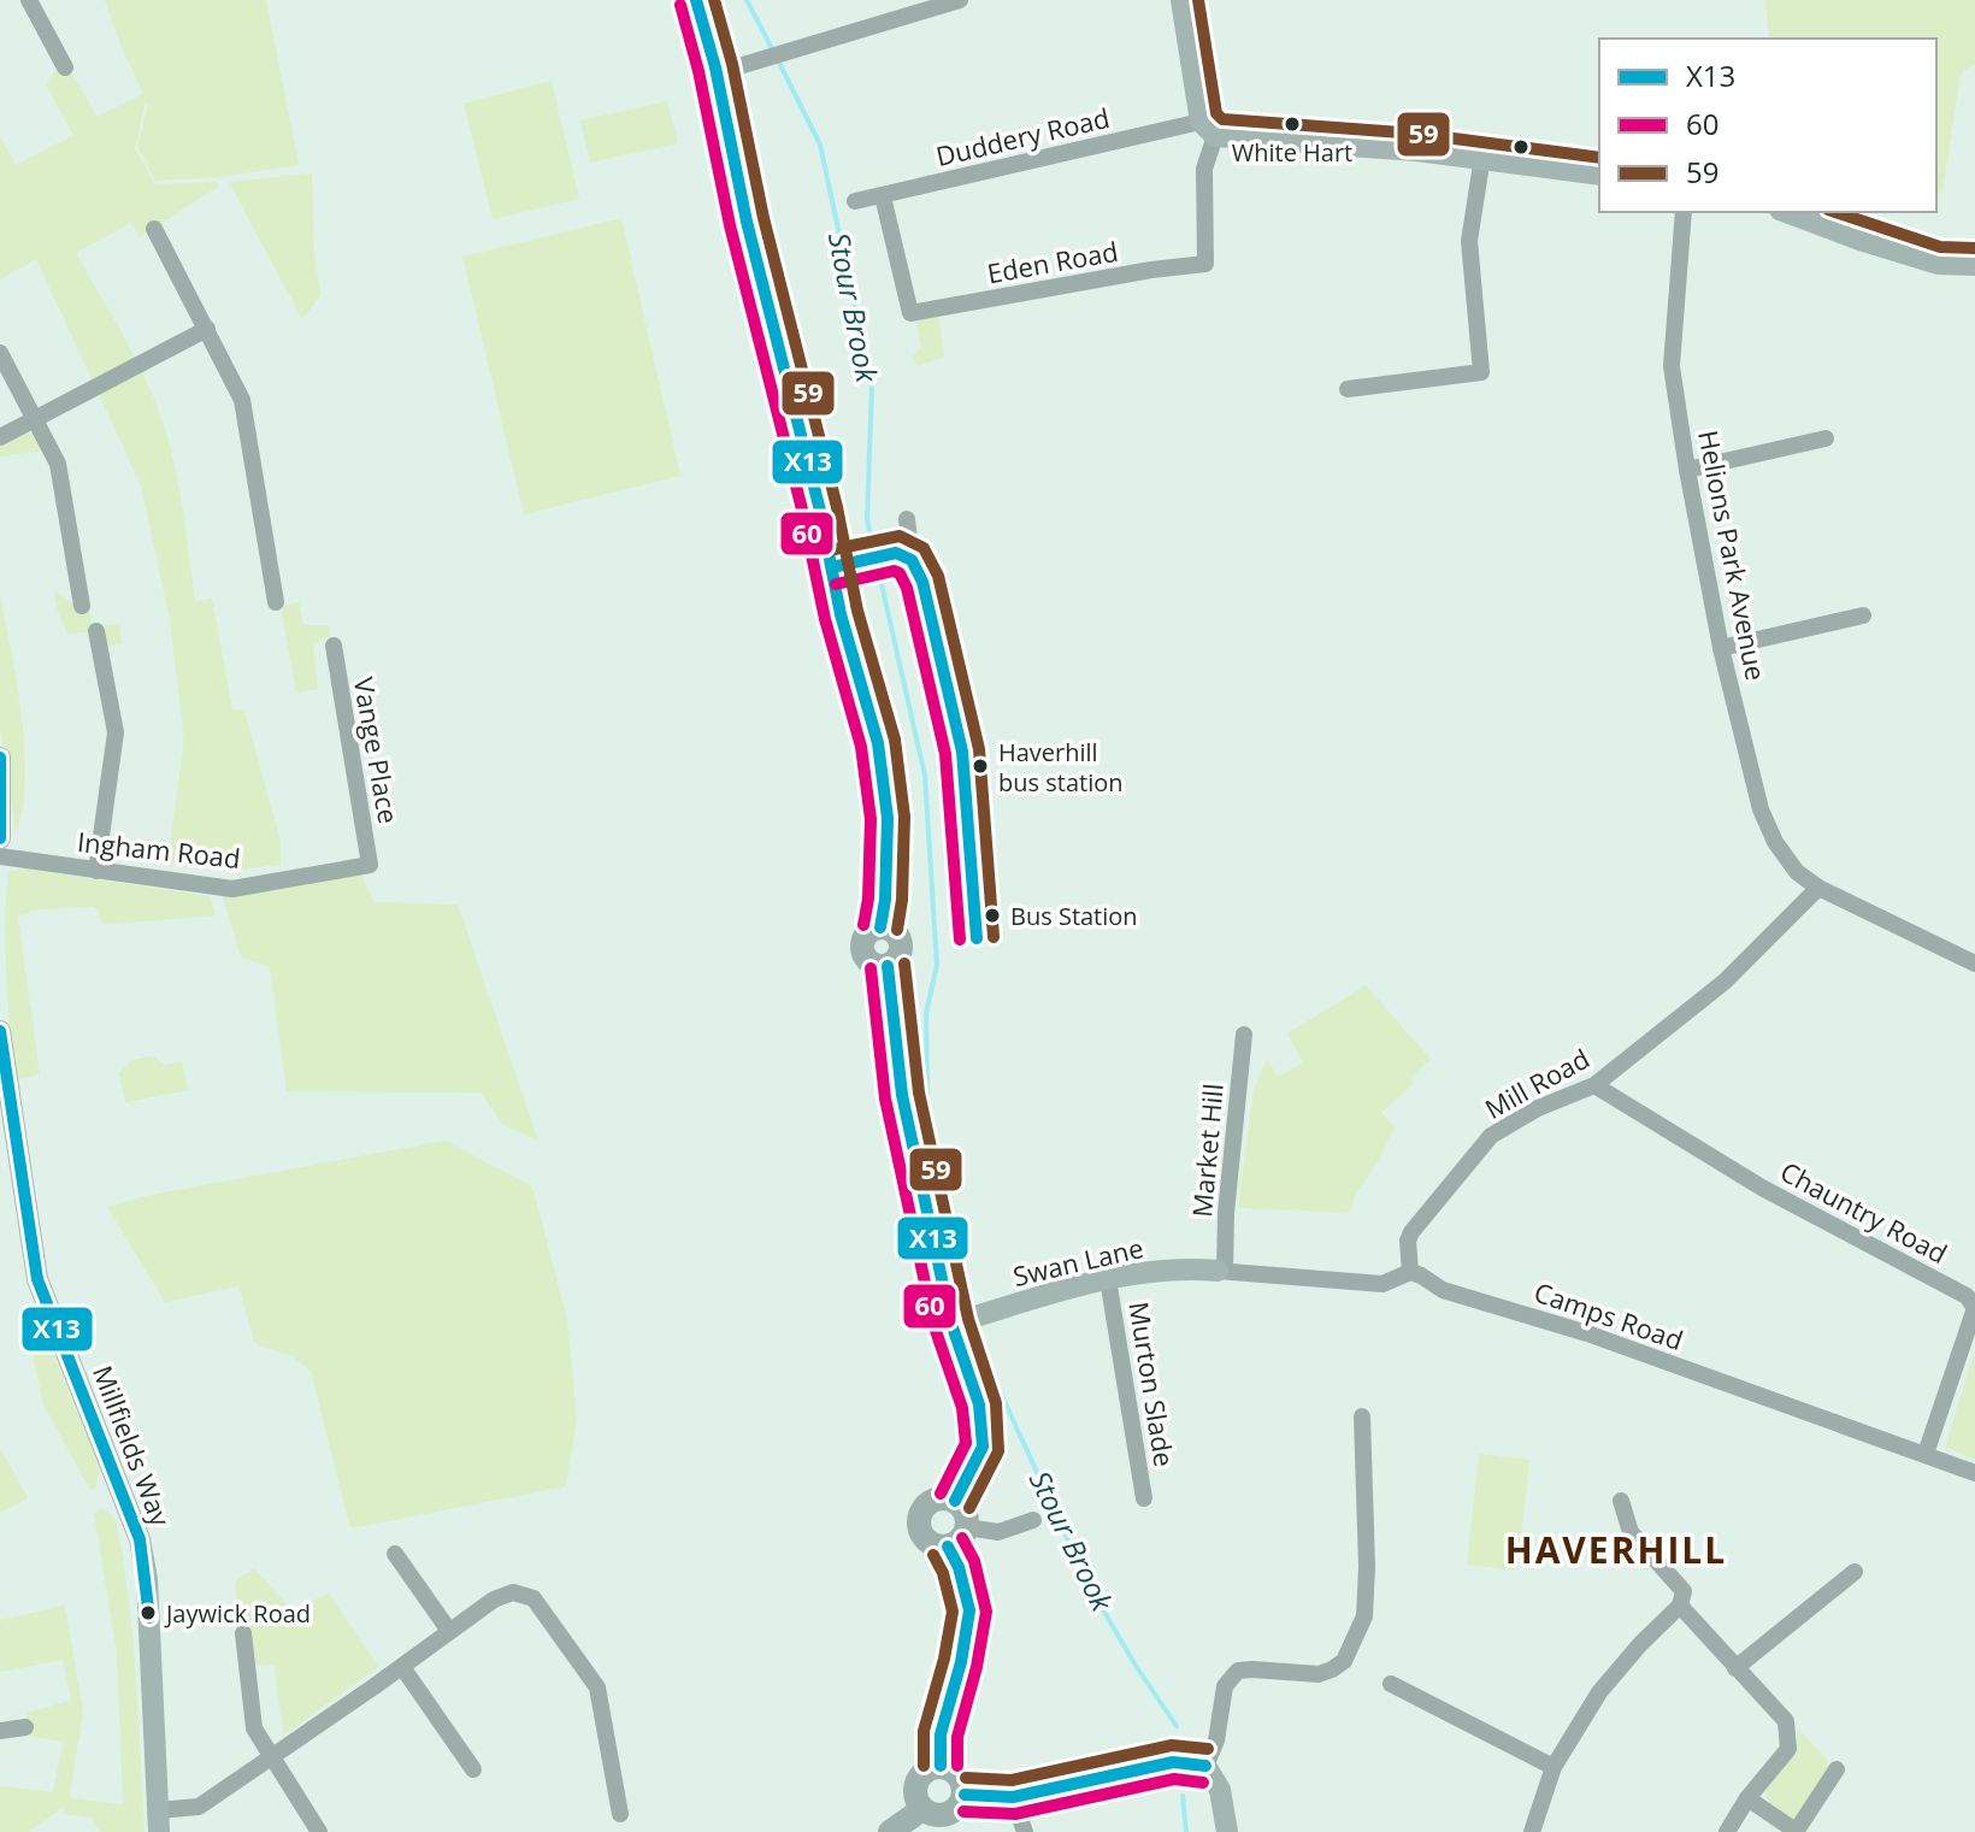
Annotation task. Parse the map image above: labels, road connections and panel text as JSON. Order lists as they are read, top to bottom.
{
  "streets": {
    "street": [
      "Duddery Road",
      "Eden Road",
      "Helions Park Avenue",
      "Vange Place",
      "Ingham Road",
      "Mill Road",
      "Market Hill",
      "Chauntry Road",
      "Swan Lane",
      "Camps Road",
      "Murton Slade",
      "Millfields Way"
    ]
  },
  "crossings": [
    ["Duddery Road", "Eden Road"],
    ["Helions Park Avenue", "Mill Road"],
    ["Vange Place", "Ingham Road"],
    ["Mill Road", "Chauntry Road"],
    ["Mill Road", "Camps Road"],
    ["Market Hill", "Swan Lane"],
    ["Chauntry Road", "Camps Road"],
    ["Swan Lane", "Murton Slade"]
  ],
  "districts": ["HAVERHILL"],
  "water": ["Stour Brook"],
  "places": [
    "White Hart",
    "Haverhill bus station",
    "Bus Station",
    "Jaywick Road"
  ],
  "lines": ["transit line X13", "transit line 59", "transit line 60"],
  "legend": ["X13", "60", "59"]
}
